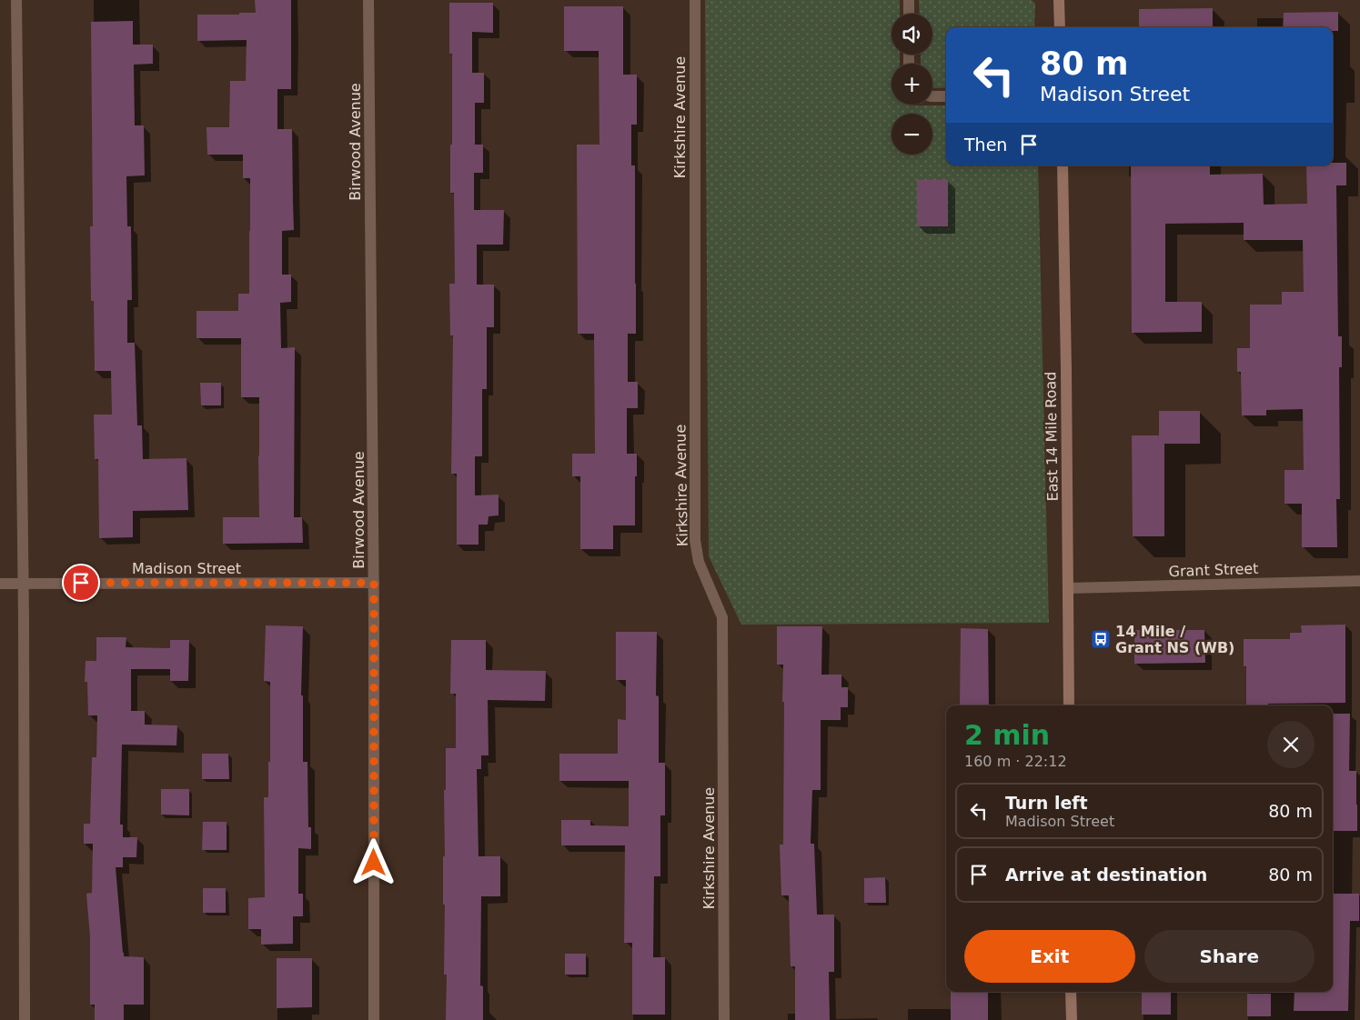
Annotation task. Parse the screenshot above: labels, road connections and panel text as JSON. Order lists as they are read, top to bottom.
{
  "streets": {
    "main road": ["East 14 Mile Road"],
    "street": [
      "Kirkshire Avenue",
      "Birwood Avenue",
      "Madison Street",
      "Grant Street"
    ]
  },
  "crossings": [
    ["Birwood Avenue", "Madison Street"],
    ["East 14 Mile Road", "Grant Street"]
  ],
  "places": {
    "bus stop": ["14 Mile / Grant NS (WB)"]
  },
  "page": {
    "map_buttons": ["+", "−"],
    "turn": ["80 m", "Madison Street"],
    "then": "Then",
    "heading": ["2 min", "160 m · 22:12"],
    "list": [
      {
        "name": "Turn left",
        "note": "Madison Street",
        "value": "80 m"
      },
      {
        "name": "Arrive at destination",
        "value": "80 m"
      }
    ],
    "buttons": ["Exit", "Share"]
  }
}
